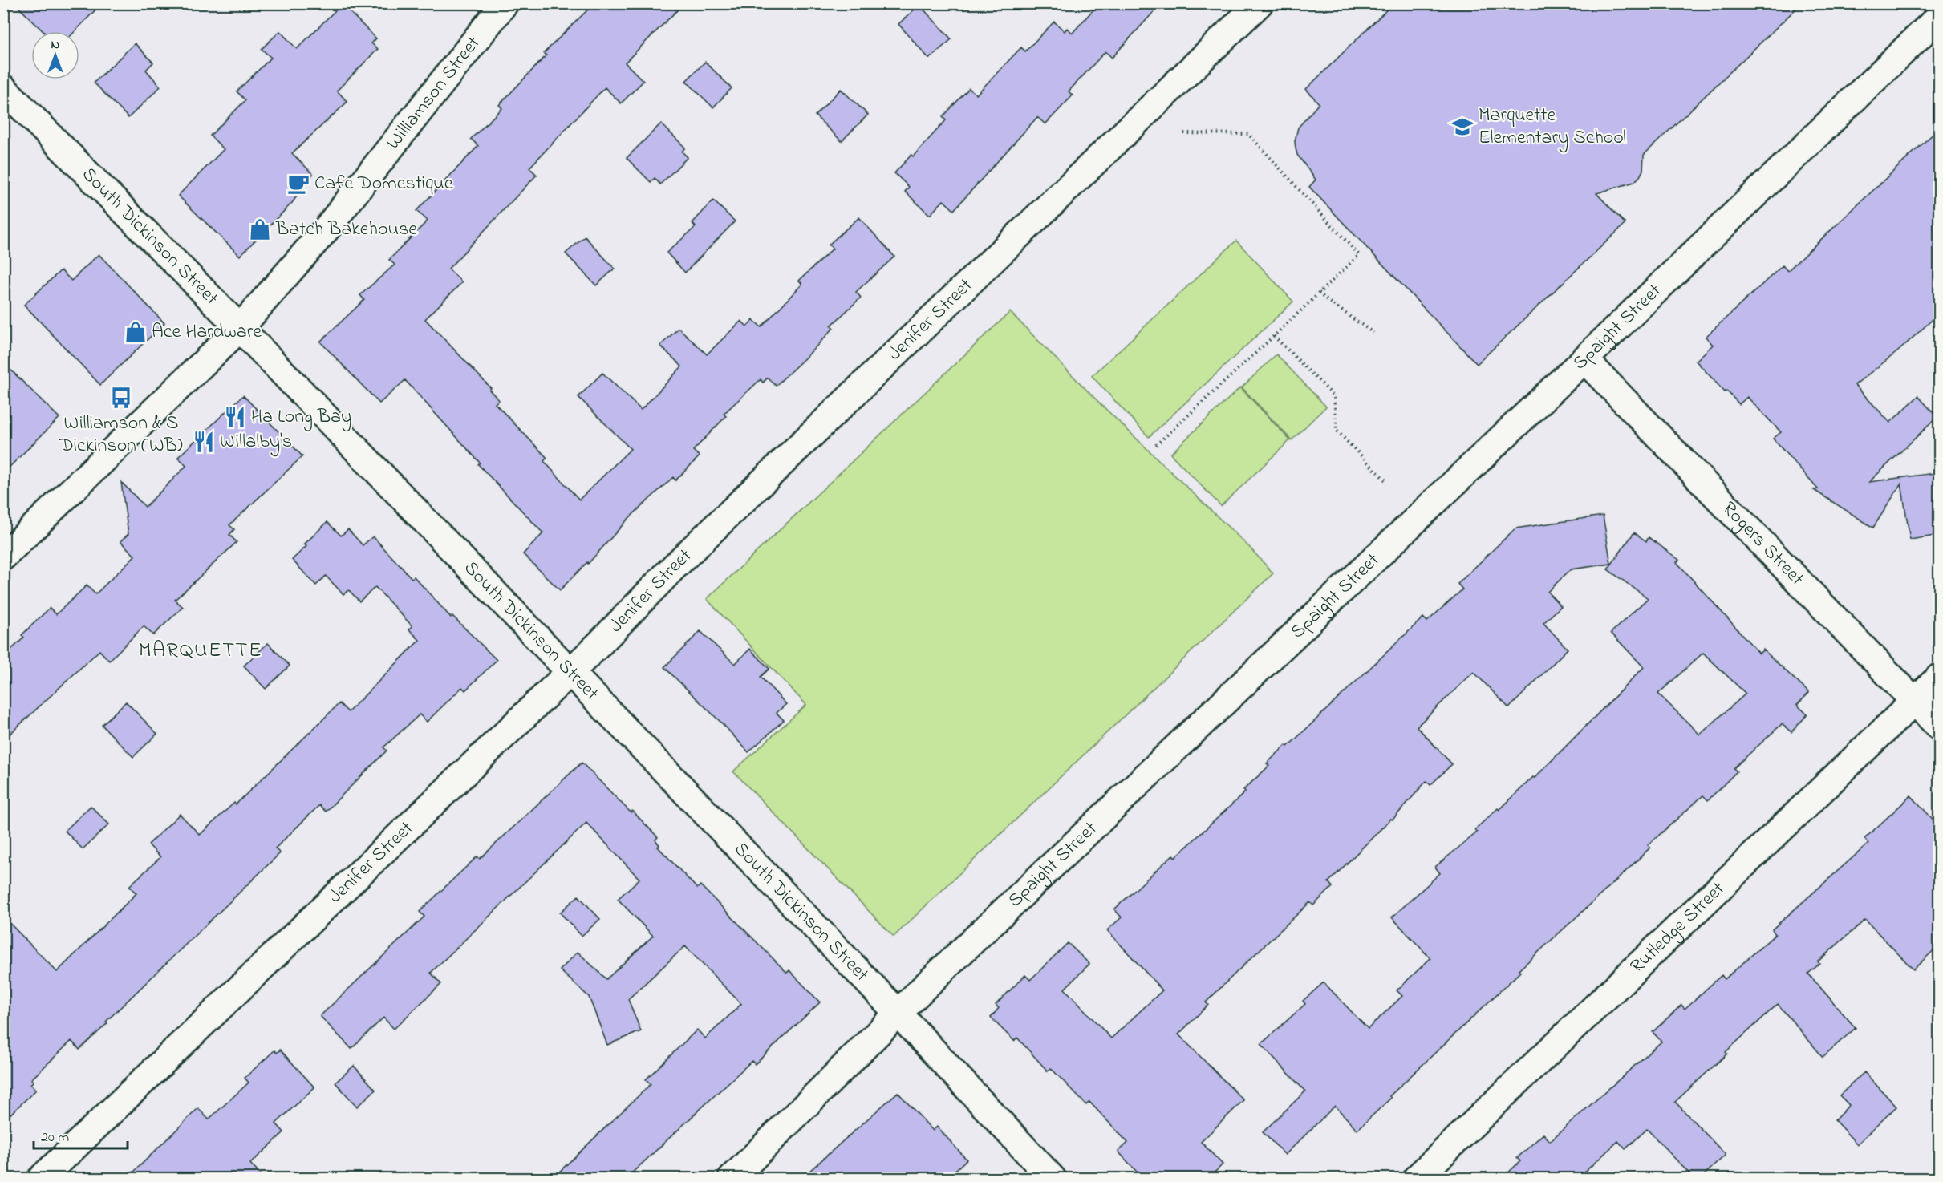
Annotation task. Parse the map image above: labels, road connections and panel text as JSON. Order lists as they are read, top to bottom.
{
  "streets": {
    "street": [
      "Williamson Street",
      "South Dickinson Street",
      "Jenifer Street",
      "Spaight Street",
      "Rogers Street",
      "Rutledge Street"
    ]
  },
  "crossings": [
    ["Williamson Street", "South Dickinson Street"],
    ["South Dickinson Street", "Jenifer Street"],
    ["South Dickinson Street", "Spaight Street"],
    ["Spaight Street", "Rogers Street"],
    ["Rogers Street", "Rutledge Street"]
  ],
  "districts": ["MARQUETTE"],
  "places": {
    "school or university": ["Marquette Elementary School"],
    "cafe": ["Cafe Domestique"],
    "shop": ["Batch Bakehouse", "Ace Hardware"],
    "bus stop": ["Williamson & S Dickinson (WB)"],
    "restaurant": ["Ha Long Bay", "Willalby's"]
  },
  "scale_bar": "20 m",
  "north": "top"
}
